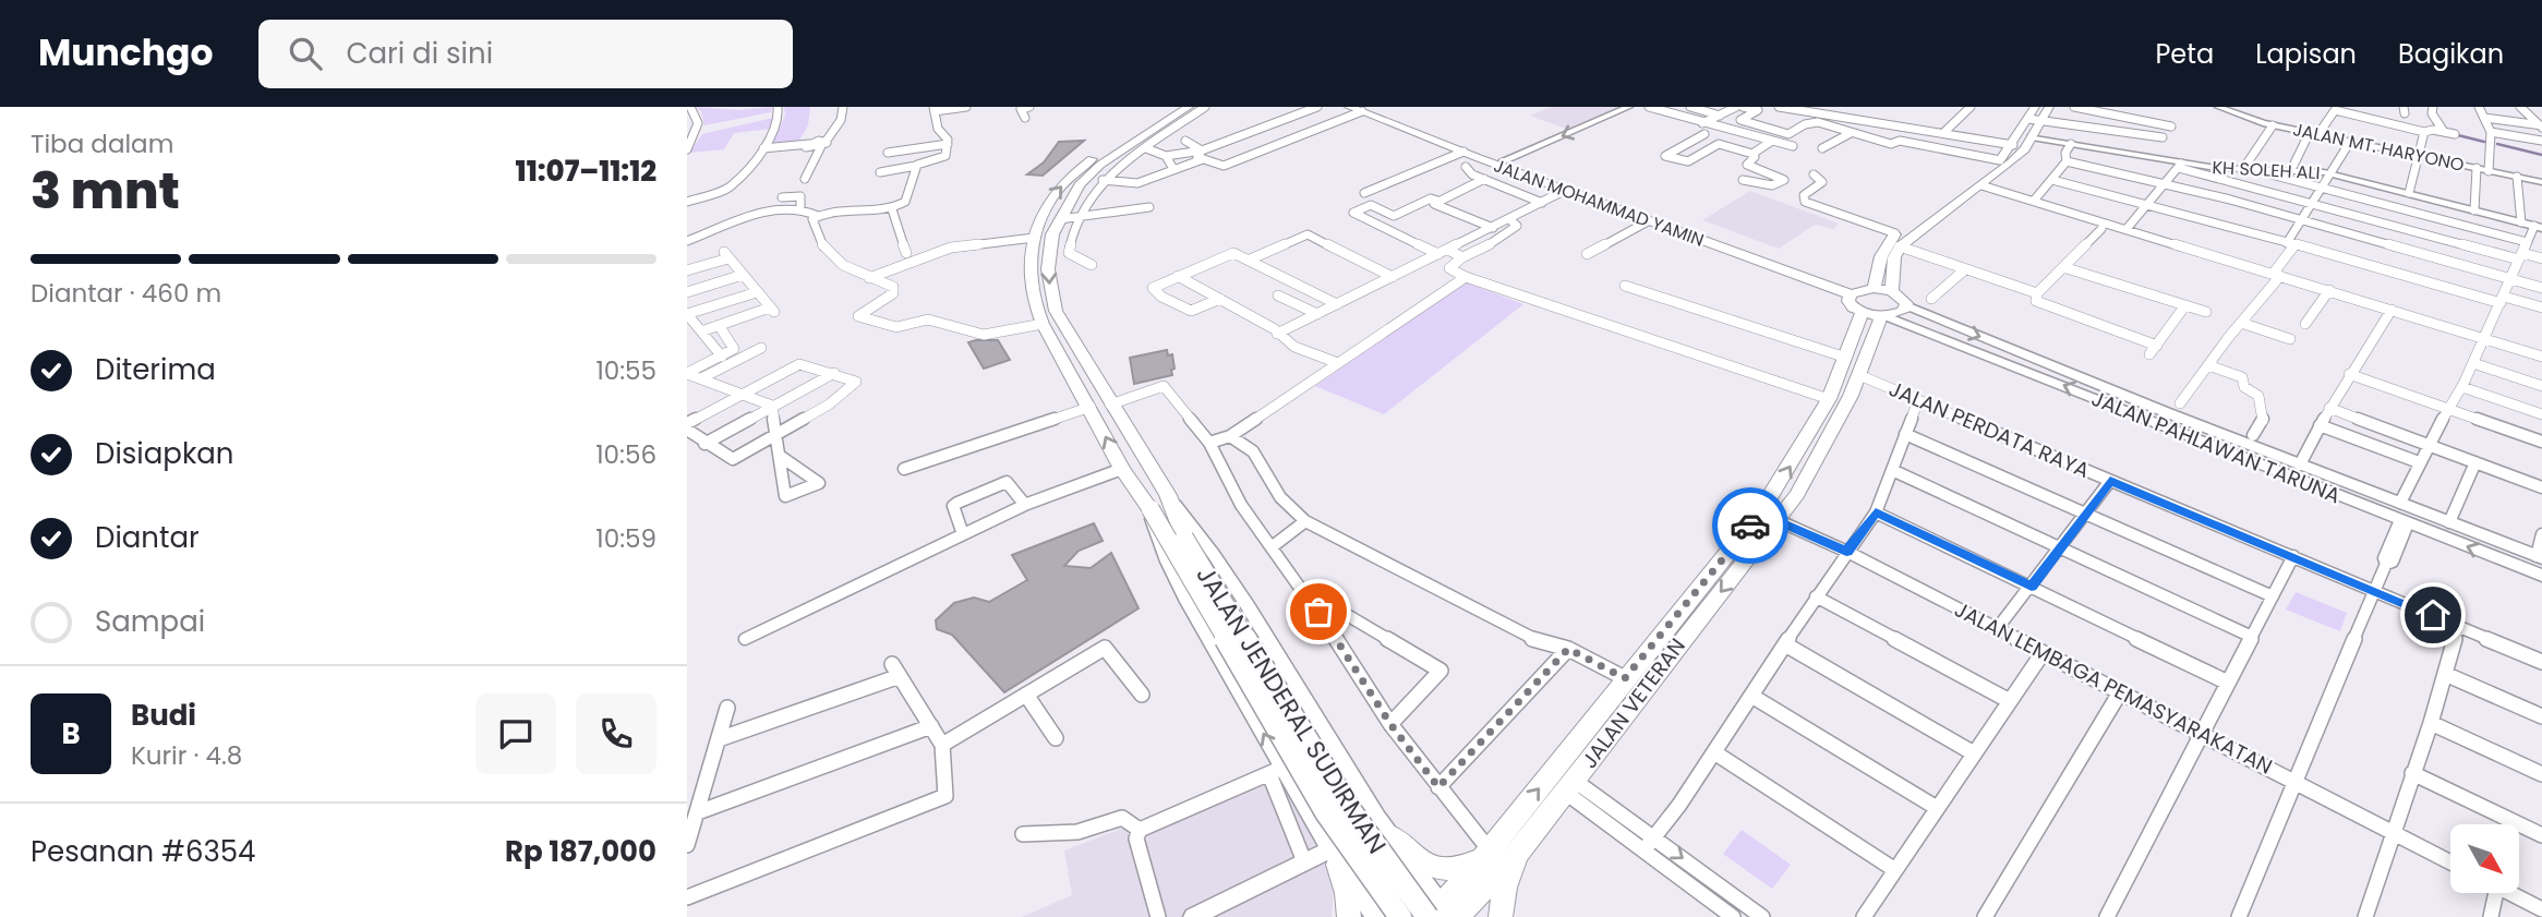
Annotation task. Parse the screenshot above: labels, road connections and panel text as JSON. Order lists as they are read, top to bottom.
{
  "streets": {
    "main road": [
      "JALAN MOHAMMAD YAMIN",
      "JALAN PAHLAWAN TARUNA",
      "JALAN VETERAN",
      "JALAN JENDERAL SUDIRMAN"
    ],
    "street": [
      "JALAN MT. HARYONO",
      "KH SOLEH ALI",
      "JALAN PERDATA RAYA",
      "JALAN LEMBAGA PEMASYARAKATAN"
    ]
  },
  "crossings": [
    ["JALAN PERDATA RAYA", "JALAN VETERAN"],
    ["JALAN PAHLAWAN TARUNA", "JALAN VETERAN"],
    ["JALAN LEMBAGA PEMASYARAKATAN", "JALAN VETERAN"],
    ["JALAN VETERAN", "JALAN JENDERAL SUDIRMAN"]
  ],
  "north": "bottom right",
  "page": {
    "header": "Munchgo",
    "search": "Cari di sini",
    "nav": ["Peta", "Lapisan", "Bagikan"],
    "heading": ["3 mnt", "Tiba dalam", "11:07–11:12"],
    "panel": [
      "Budi",
      "Kurir · 4.8",
      "Pesanan #6354",
      "Rp 187,000"
    ],
    "bar": "Diantar · 460 m",
    "list": [
      ["Diterima", "10:55"],
      ["Disiapkan", "10:56"],
      ["Diantar", "10:59"],
      "Sampai"
    ],
    "round": "B"
  }
}
